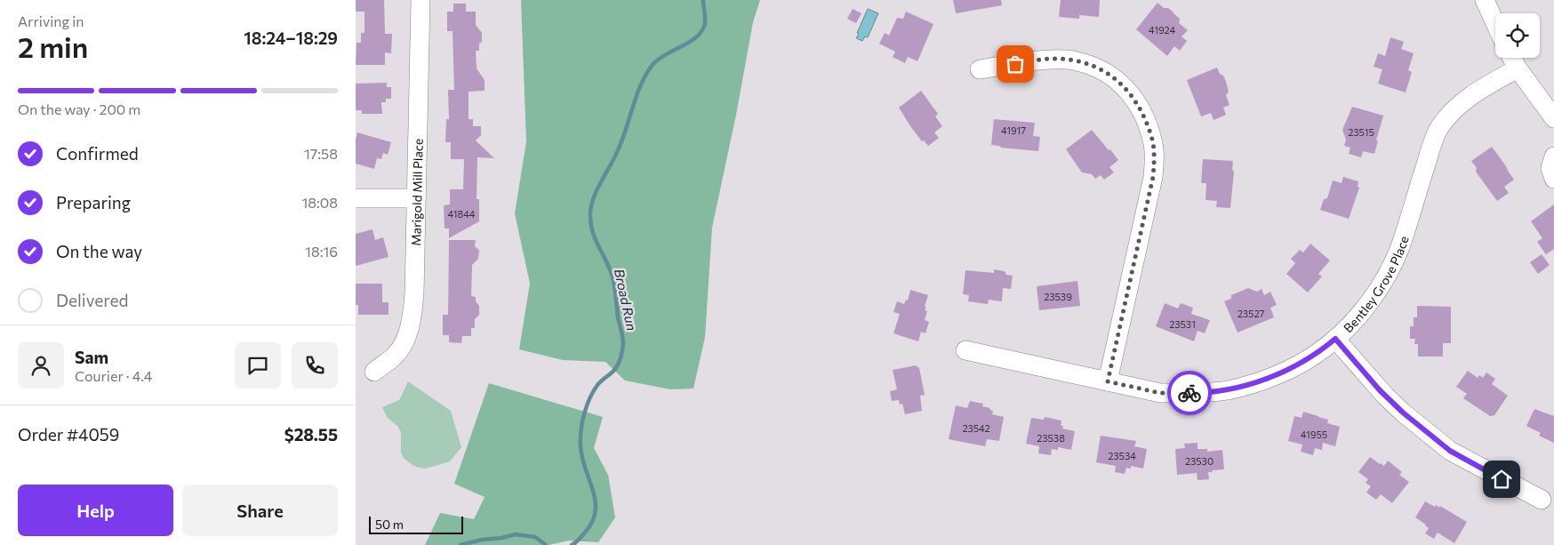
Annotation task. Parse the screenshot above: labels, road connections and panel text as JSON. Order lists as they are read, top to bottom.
{
  "streets": {
    "street": ["Marigold Mill Place", "Bentley Grove Place"]
  },
  "water": ["Broad Run"],
  "house_numbers": [
    "41924",
    "41917",
    "23515",
    "41844",
    "23539",
    "23527",
    "23531",
    "23542",
    "41955",
    "23538",
    "23534",
    "23530"
  ],
  "scale_bar": "50 m",
  "page": {
    "heading": ["2 min", "Arriving in", "18:24–18:29"],
    "panel": [
      "Sam",
      "Courier · 4.4",
      "Order #4059",
      "$28.55"
    ],
    "bar": "On the way · 200 m",
    "list": [
      ["Confirmed", "17:58"],
      ["Preparing", "18:08"],
      ["On the way", "18:16"],
      "Delivered"
    ],
    "buttons": ["Help", "Share"],
    "scale": "50 m"
  }
}
